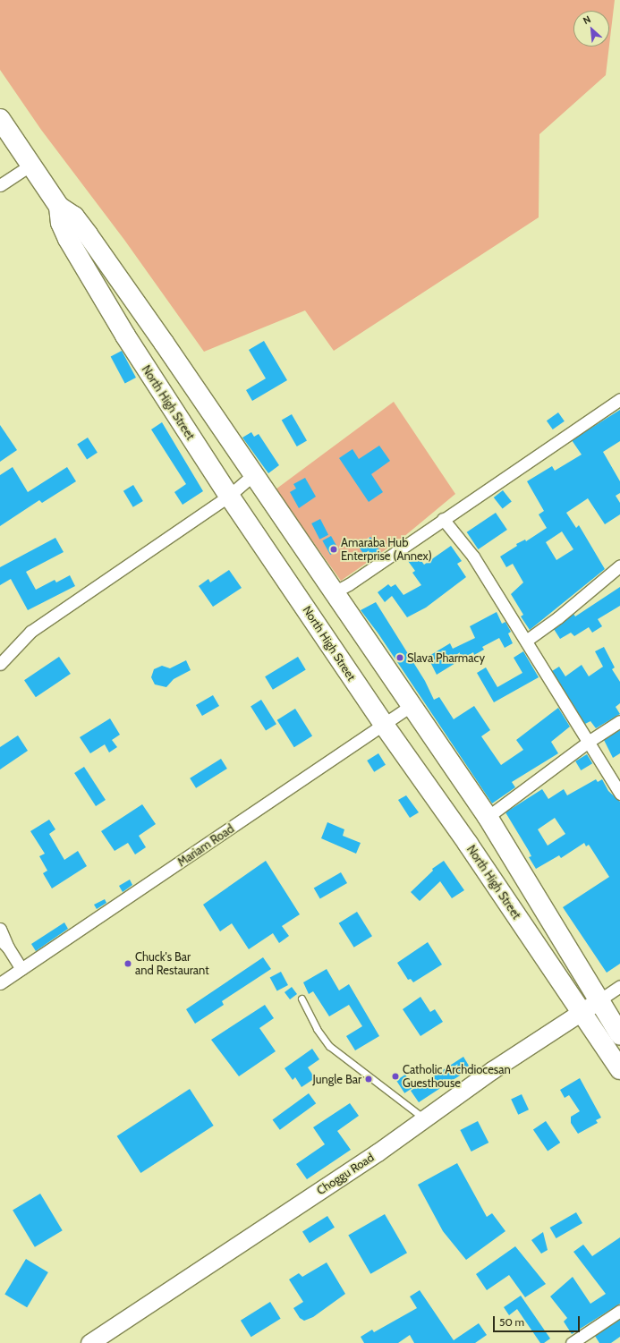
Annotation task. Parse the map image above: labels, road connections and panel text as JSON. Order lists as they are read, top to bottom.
{
  "streets": {
    "highway": ["North High Street"],
    "main road": ["Choggu Road"],
    "street": ["Mariam Road"]
  },
  "crossings": [
    ["North High Street", "Mariam Road"],
    ["North High Street", "Choggu Road"]
  ],
  "places": [
    "Amaraba Hub Enterprise (Annex)",
    "Slava Pharmacy",
    "Chuck's Bar and Restaurant",
    "Catholic Archdiocesan Guesthouse",
    "Jungle Bar"
  ],
  "scale_bar": "50 m",
  "north": "top left"
}
